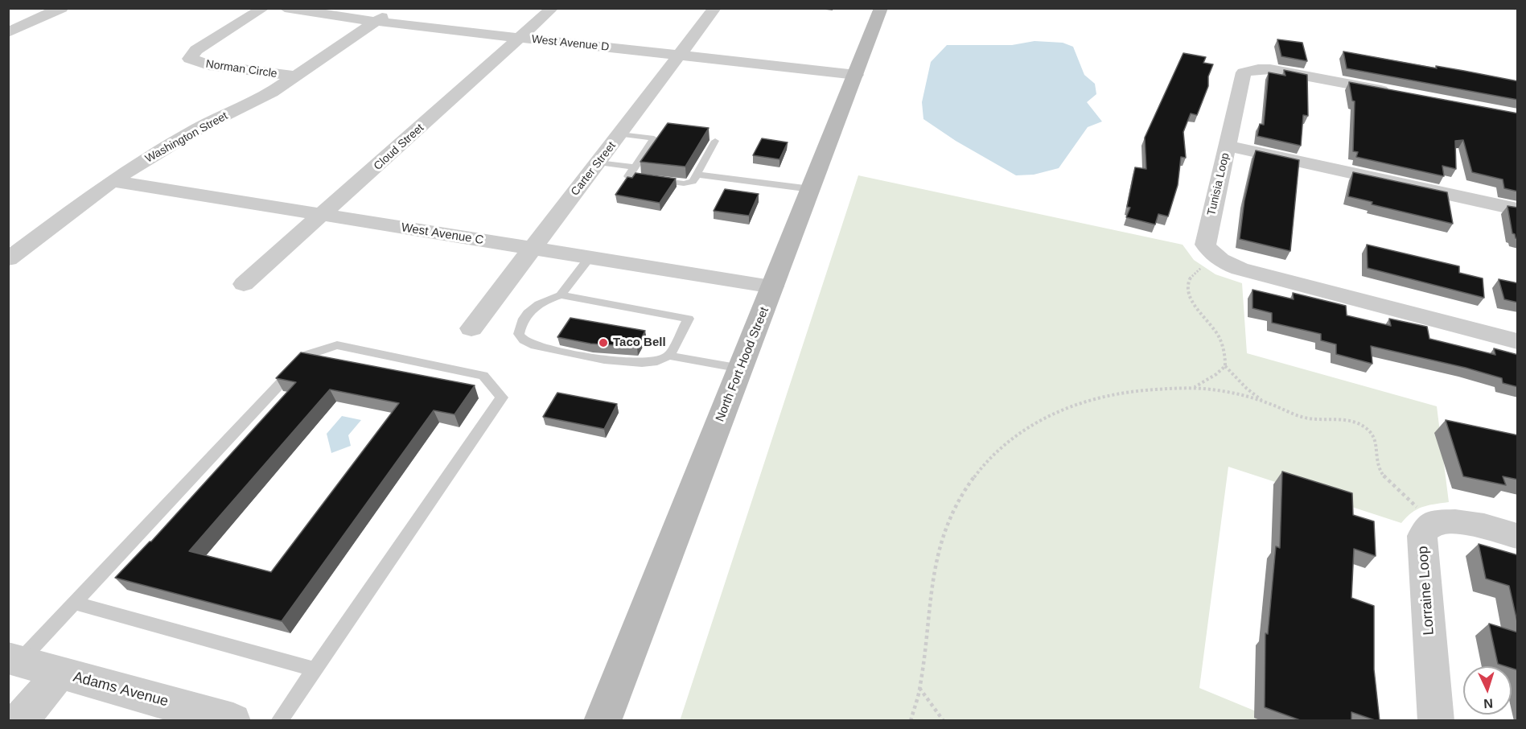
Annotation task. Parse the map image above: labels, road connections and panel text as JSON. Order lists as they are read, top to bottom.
{
  "streets": {
    "main road": ["North Fort Hood Street"],
    "street": [
      "West Avenue D",
      "Norman Circle",
      "Washington Street",
      "Cloud Street",
      "Carter Street",
      "Tunisia Loop",
      "West Avenue C",
      "Lorraine Loop",
      "Adams Avenue"
    ]
  },
  "crossings": [
    ["West Avenue D", "Washington Street"],
    ["West Avenue D", "Cloud Street"],
    ["West Avenue D", "Carter Street"],
    ["West Avenue D", "North Fort Hood Street"],
    ["Norman Circle", "Washington Street"],
    ["Washington Street", "West Avenue C"],
    ["Cloud Street", "West Avenue C"],
    ["Carter Street", "West Avenue C"],
    ["West Avenue C", "North Fort Hood Street"]
  ],
  "places": ["Taco Bell"],
  "north": "bottom"
}
